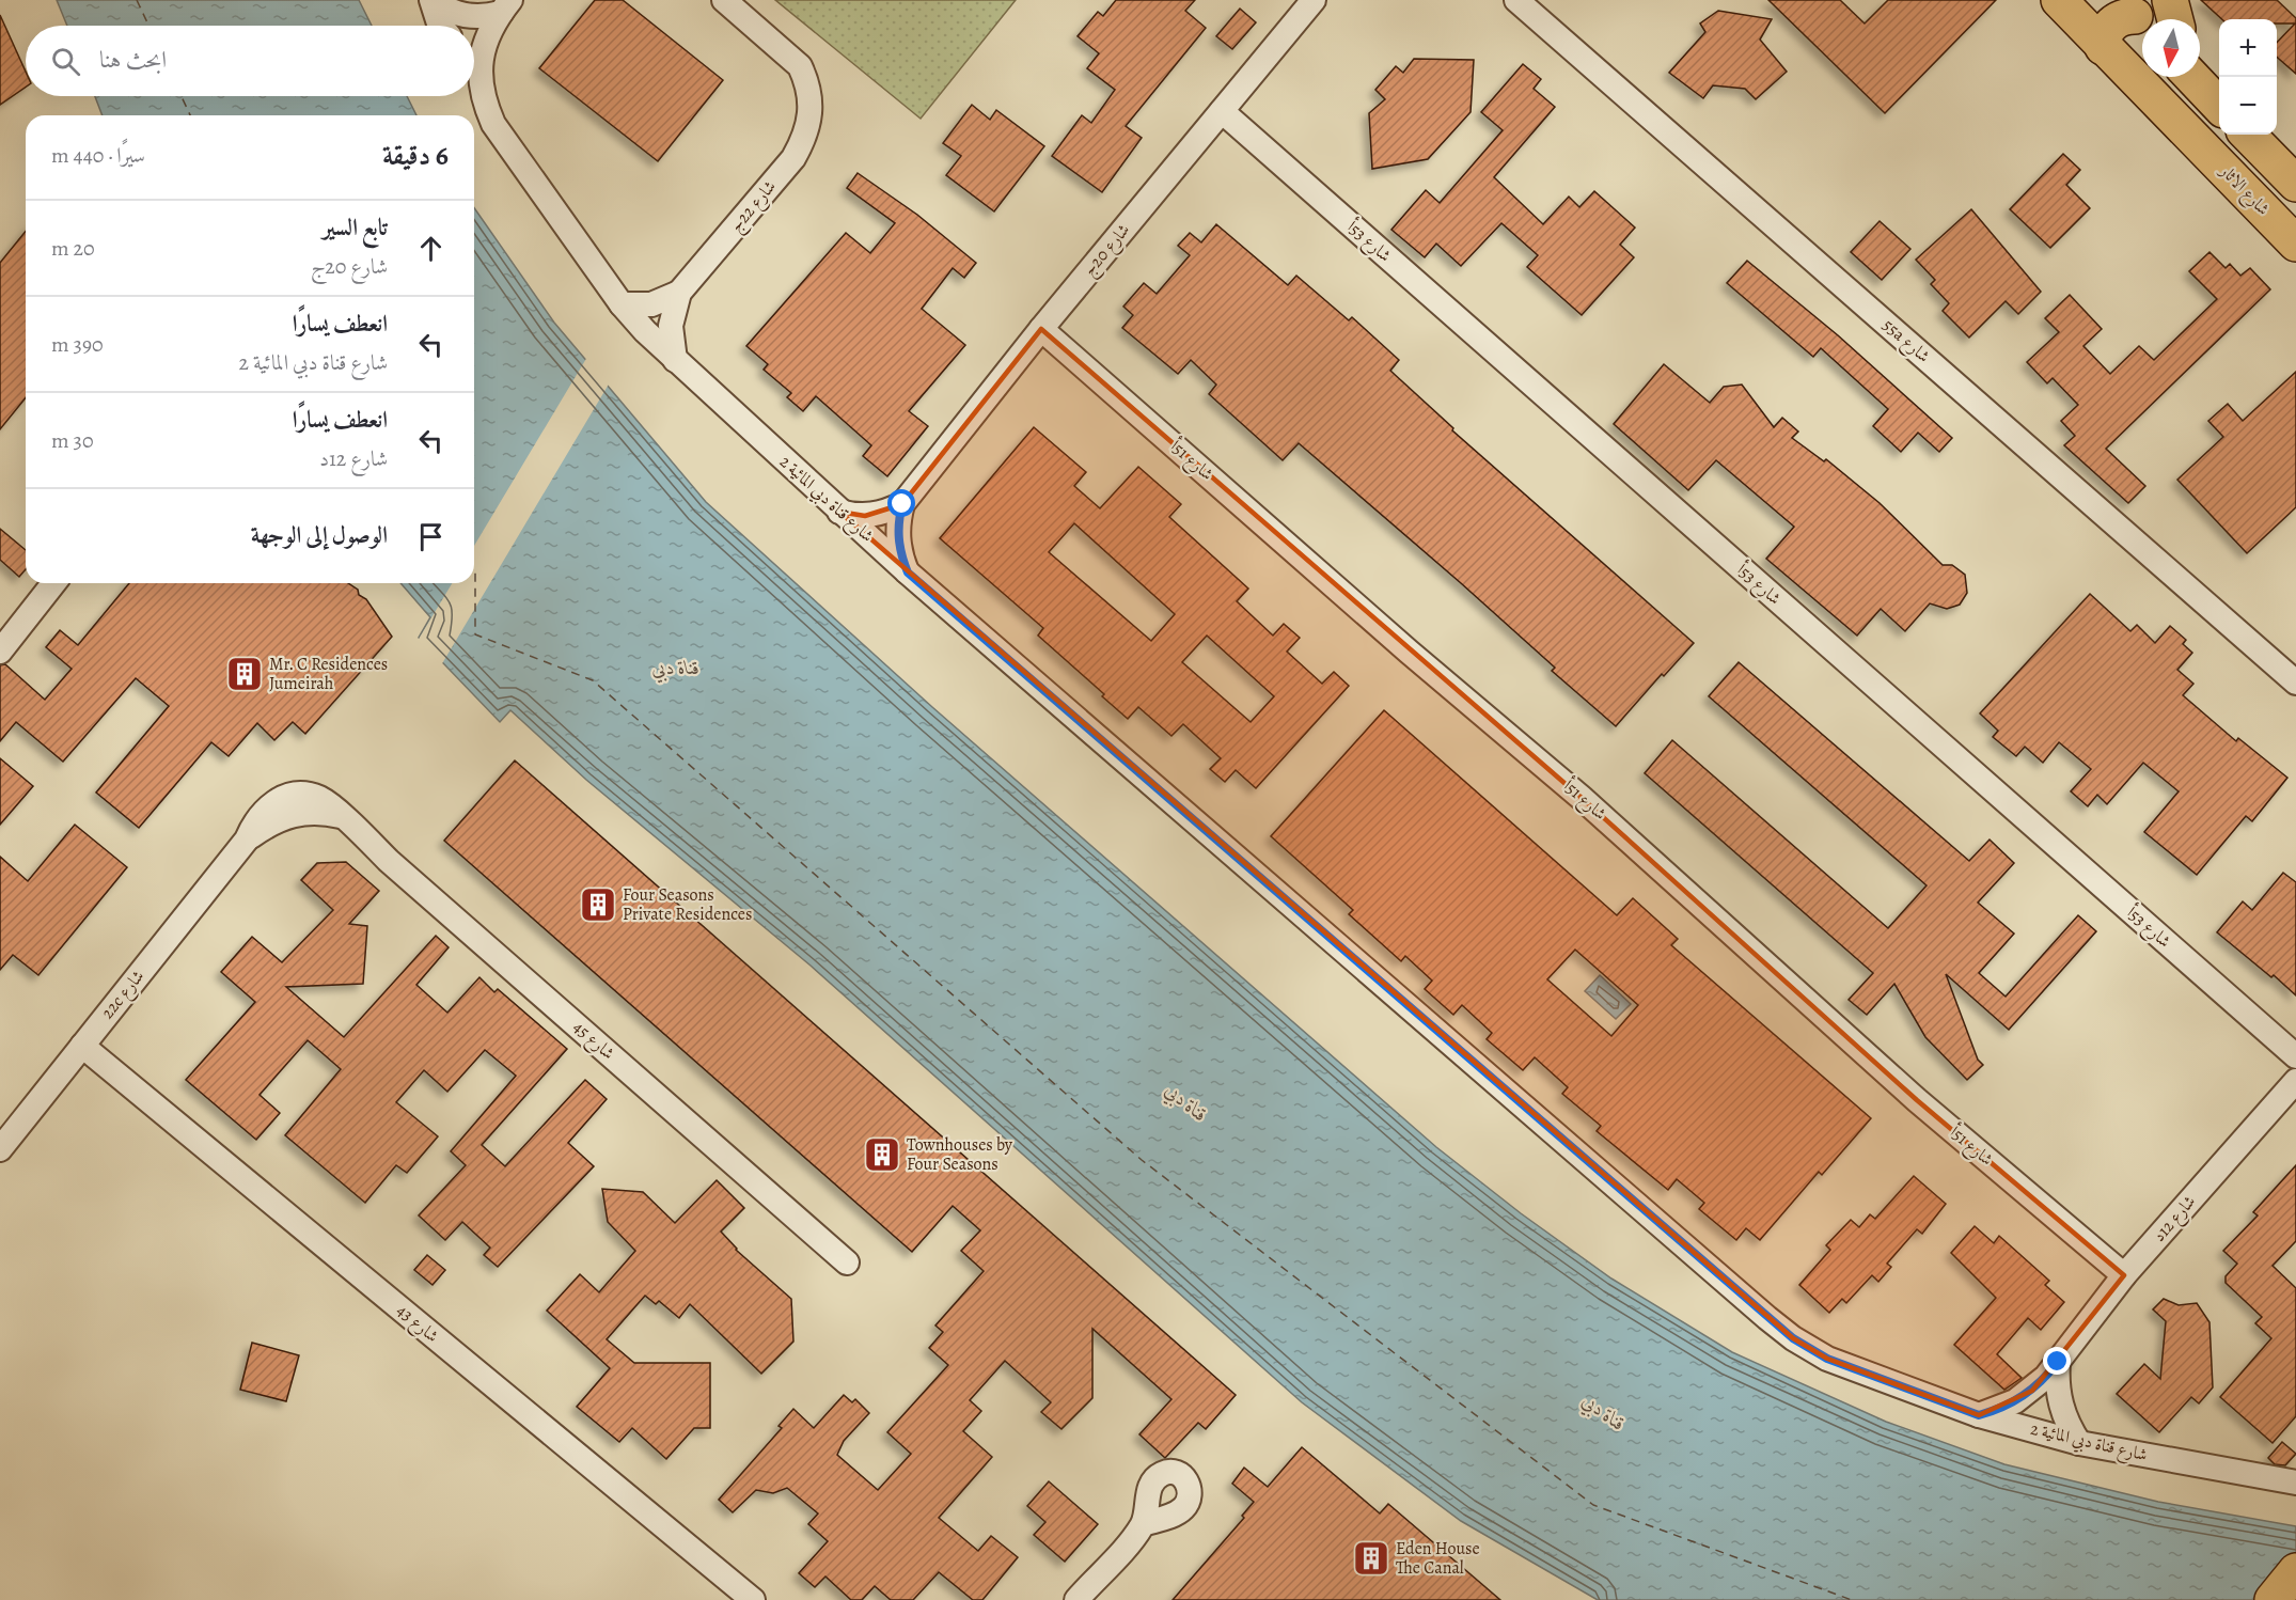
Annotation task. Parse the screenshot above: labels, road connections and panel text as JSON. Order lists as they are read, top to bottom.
{
  "streets": {
    "main road": ["شارع الاثار"],
    "street": [
      "شارع 22ج",
      "شارع 53أ",
      "شارع 20ج",
      "55a شارع",
      "شارع 51أ",
      "شارع قناة دبي المائية 2",
      "22c شارع",
      "شارع 45",
      "شارع 12د",
      "شارع 43"
    ]
  },
  "crossings": [
    ["شارع 22ج", "شارع قناة دبي المائية 2"],
    ["شارع 53أ", "شارع 20ج"],
    ["شارع 20ج", "شارع 51أ"],
    ["شارع 51أ", "شارع 12د"],
    ["شارع قناة دبي المائية 2", "شارع 12د"],
    ["22c شارع", "شارع 45"],
    ["22c شارع", "شارع 43"]
  ],
  "water": ["قناة دبي"],
  "places": {
    "building": [
      "Mr. C Residences Jumeirah",
      "Four Seasons Private Residences",
      "Townhouses by Four Seasons",
      "Eden House The Canal"
    ]
  },
  "north": "bottom",
  "page": {
    "map_buttons": ["+", "−"],
    "search": "ابحث هنا",
    "heading": ["6 دقيقة", "سيرًا · 440 m"],
    "list": [
      ["تابع السير", "شارع 20ج", "20 m"],
      ["انعطف يسارًا", "شارع قناة دبي المائية 2", "390 m"],
      ["انعطف يسارًا", "شارع 12د", "30 m"],
      "الوصول إلى الوجهة"
    ]
  }
}
